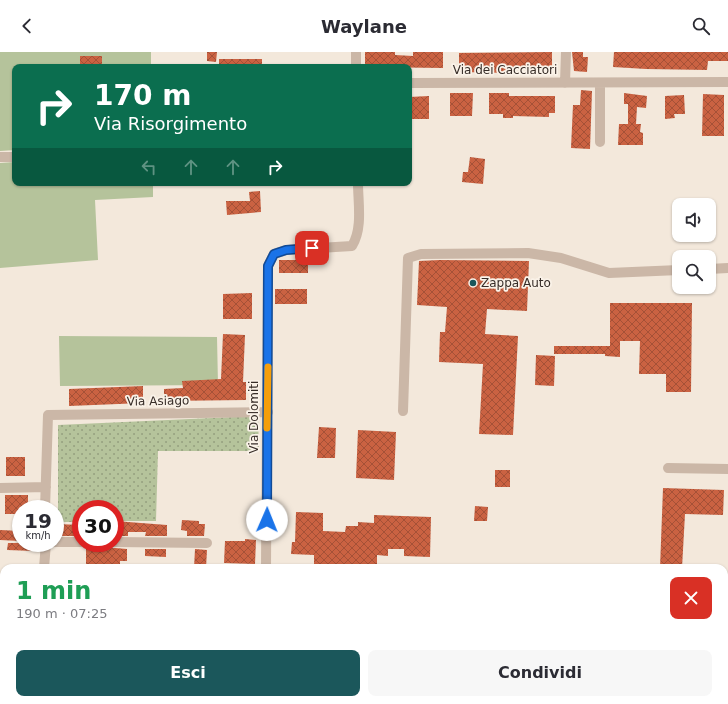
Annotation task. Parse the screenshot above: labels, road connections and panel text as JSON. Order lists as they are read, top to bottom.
{
  "streets": {
    "street": ["Via dei Cacciatori", "Via Asiago", "Via Dolomiti"]
  },
  "crossings": [
    ["Via Asiago", "Via Dolomiti"]
  ],
  "places": ["Zappa Auto"],
  "page": {
    "header": "Waylane",
    "turn": ["170 m", "Via Risorgimento"],
    "speed": "19 km/h",
    "limit": "30",
    "heading": ["1 min", "190 m · 07:25"],
    "buttons": ["Esci", "Condividi"]
  }
}
